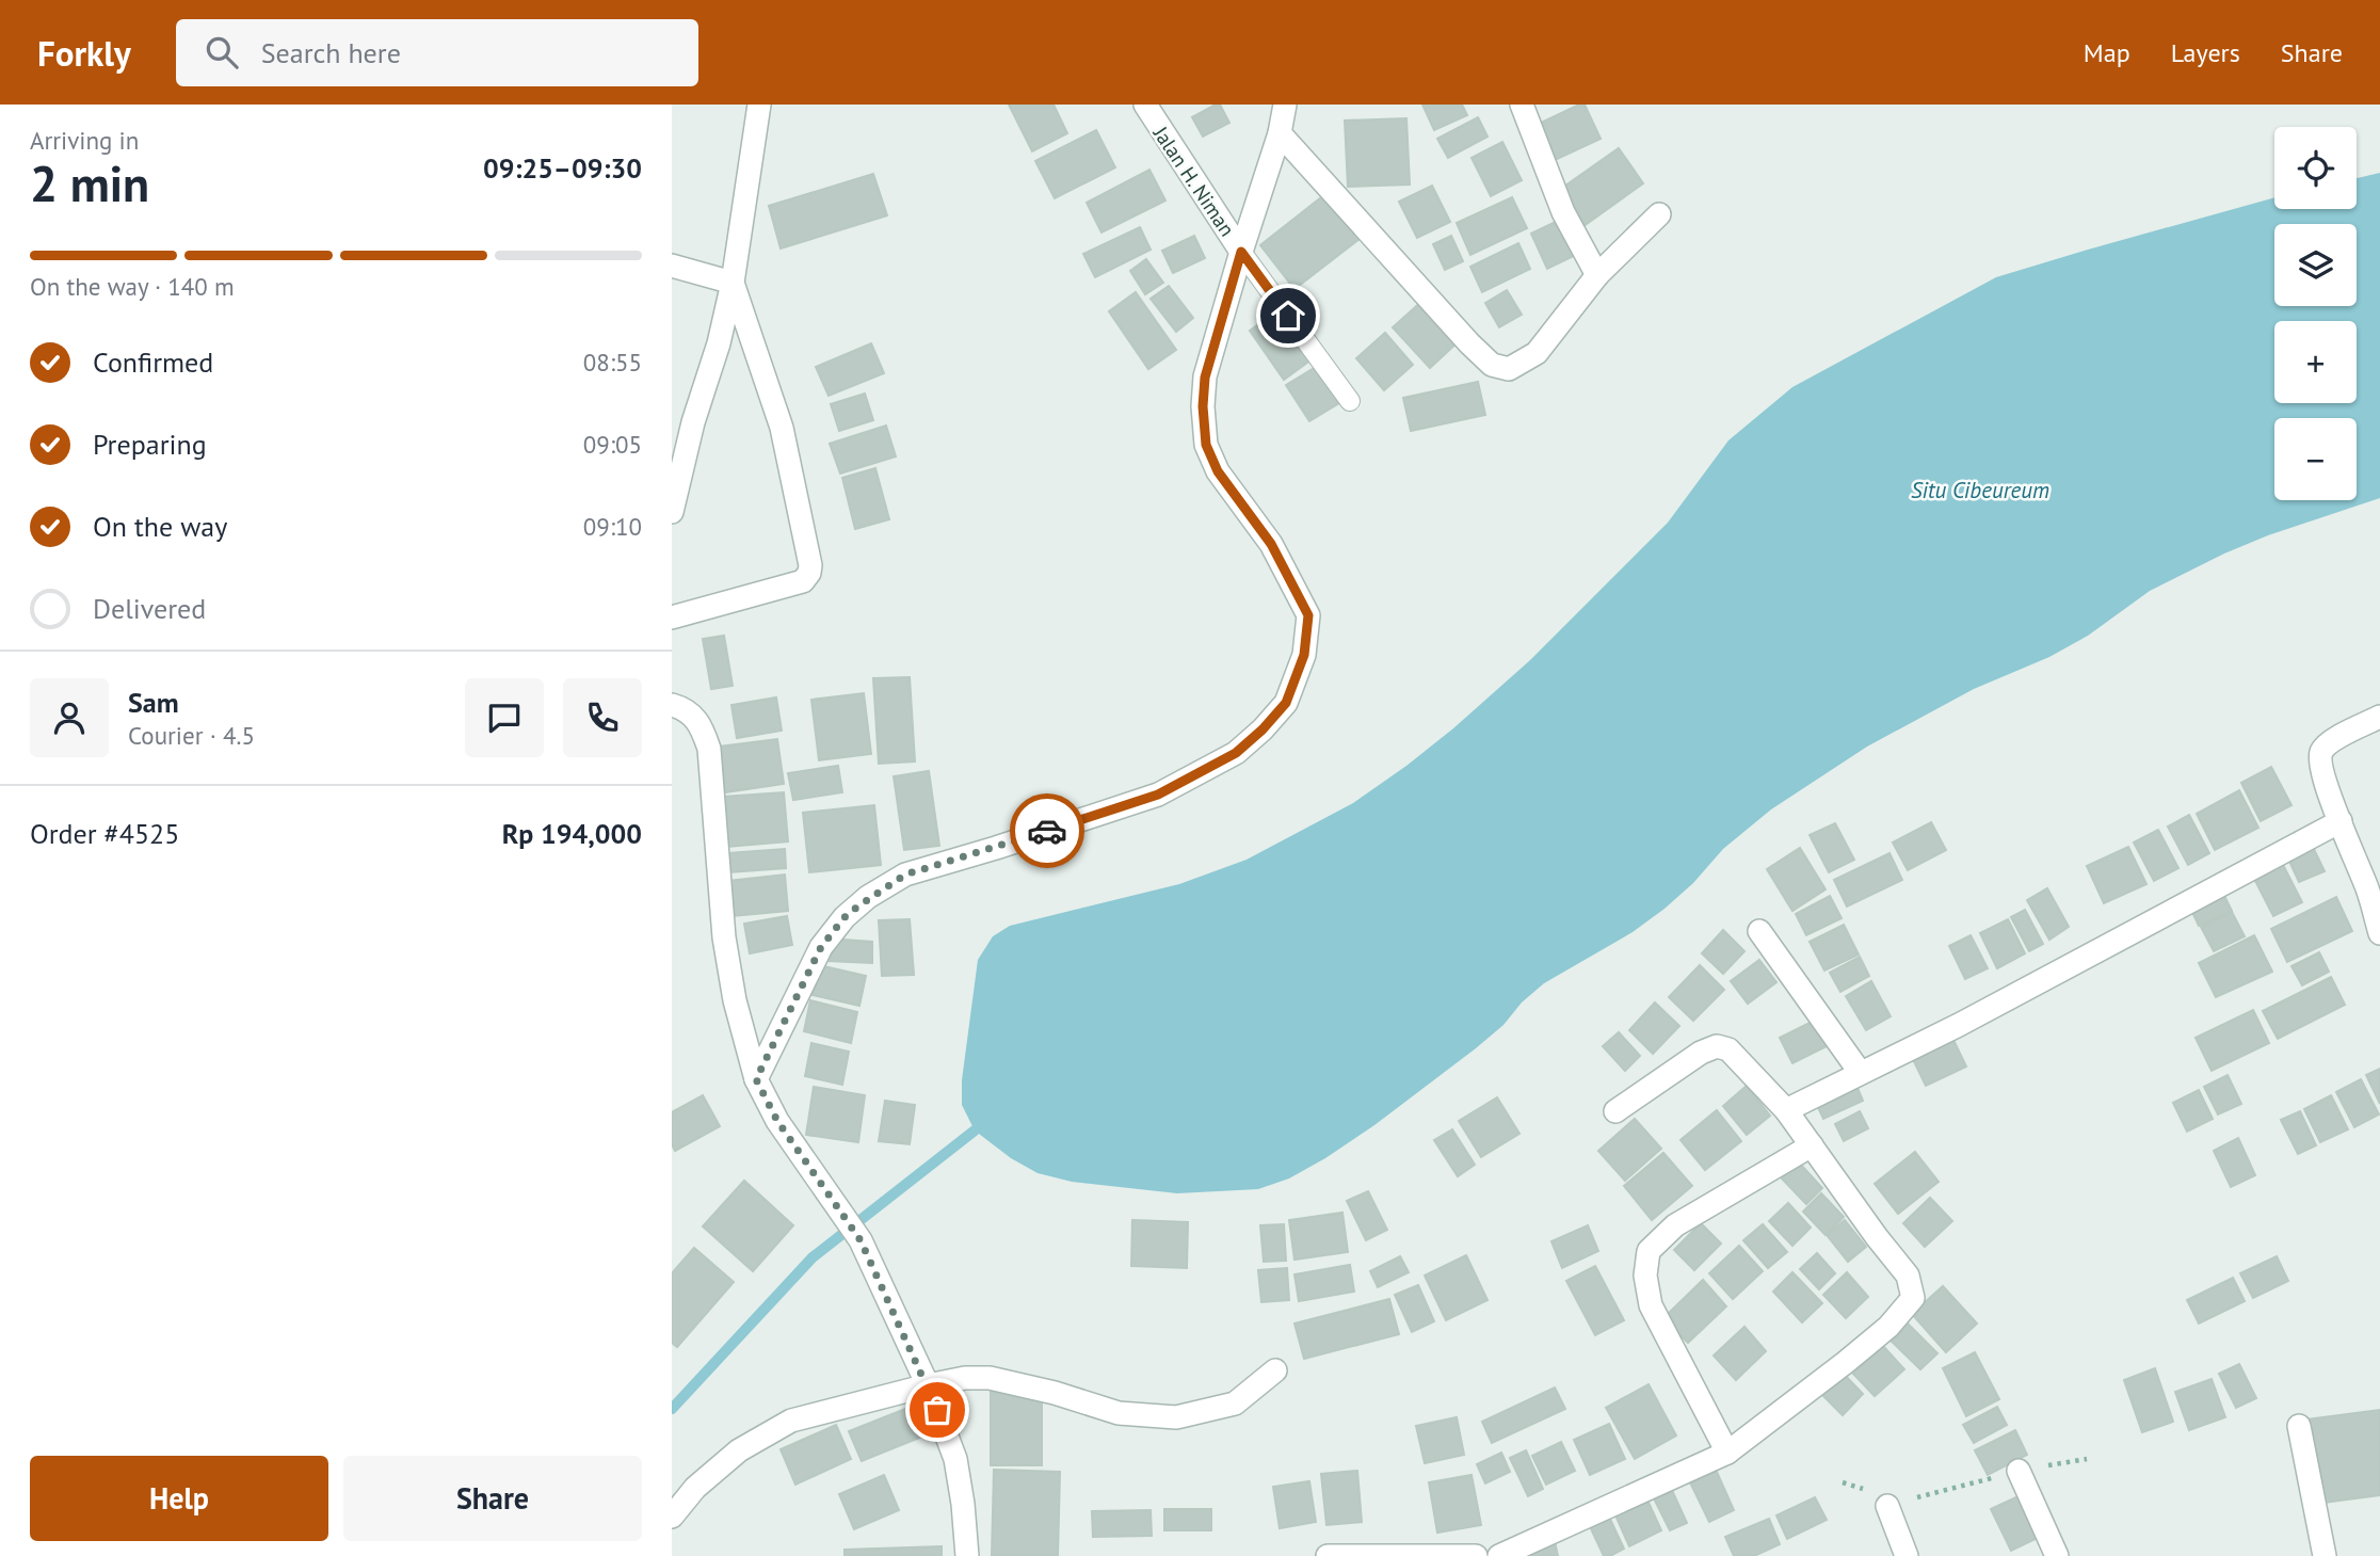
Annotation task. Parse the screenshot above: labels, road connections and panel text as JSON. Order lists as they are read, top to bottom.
{
  "streets": {
    "street": ["Jalan H. Niman"]
  },
  "water": ["Situ Cibeureum"],
  "page": {
    "header": "Forkly",
    "search": "Search here",
    "nav": ["Map", "Layers", "Share"],
    "heading": ["2 min", "Arriving in", "09:25–09:30"],
    "panel": [
      "Sam",
      "Courier · 4.5",
      "Order #4525",
      "Rp 194,000"
    ],
    "map_buttons": ["+", "−"],
    "bar": "On the way · 140 m",
    "list": [
      ["Confirmed", "08:55"],
      ["Preparing", "09:05"],
      ["On the way", "09:10"],
      "Delivered"
    ],
    "buttons": ["Help", "Share"]
  }
}
